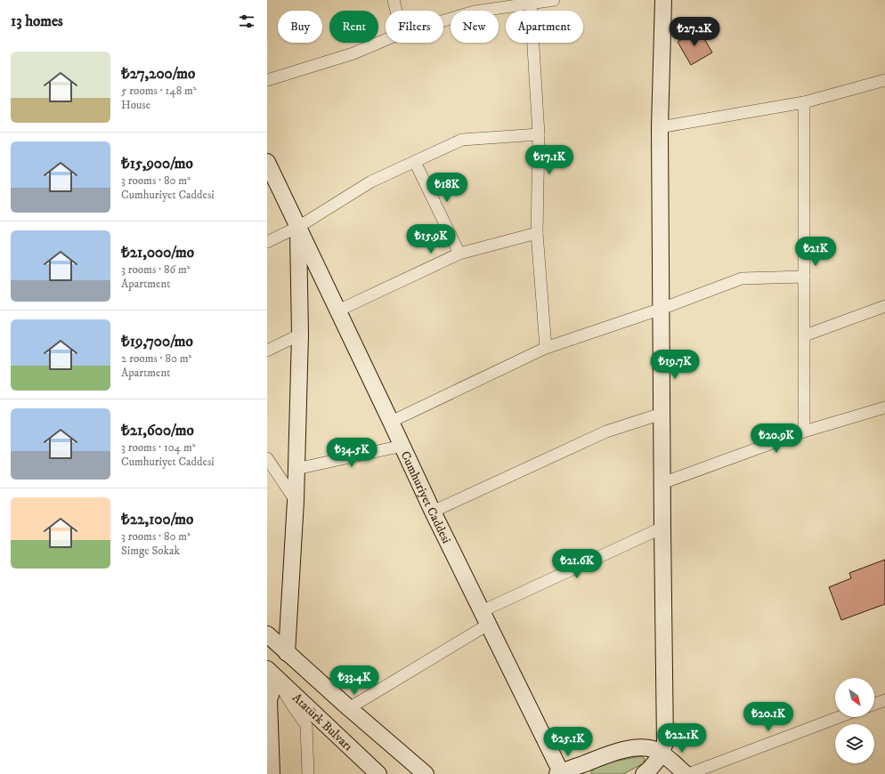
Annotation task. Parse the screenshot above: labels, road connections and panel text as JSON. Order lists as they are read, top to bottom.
{
  "streets": {
    "street": ["Cumhuriyet Caddesi", "Atatürk Bulvarı"]
  },
  "north": "bottom right",
  "page": {
    "heading": "13 homes",
    "chip": [
      "Buy",
      "Rent",
      "Filters",
      "New",
      "Apartment"
    ],
    "price": [
      "₺27.2K",
      "₺17.1K",
      "₺18K",
      "₺15.9K",
      "₺21K",
      "₺19.7K",
      "₺20.9K",
      "₺34.5K",
      "₺21.6K",
      "₺33.4K",
      "₺20.1K",
      "₺22.1K",
      "₺25.1K"
    ],
    "list": [
      {
        "name": "₺27,200/mo",
        "note": "5 rooms · 148 m² · House"
      },
      {
        "name": "₺15,900/mo",
        "note": "3 rooms · 80 m² · Cumhuriyet Caddesi"
      },
      {
        "name": "₺21,000/mo",
        "note": "3 rooms · 86 m² · Apartment"
      },
      {
        "name": "₺19,700/mo",
        "note": "2 rooms · 80 m² · Apartment"
      },
      {
        "name": "₺21,600/mo",
        "note": "3 rooms · 104 m² · Cumhuriyet Caddesi"
      },
      {
        "name": "₺22,100/mo",
        "note": "3 rooms · 80 m² · Simge Sokak"
      }
    ]
  }
}
